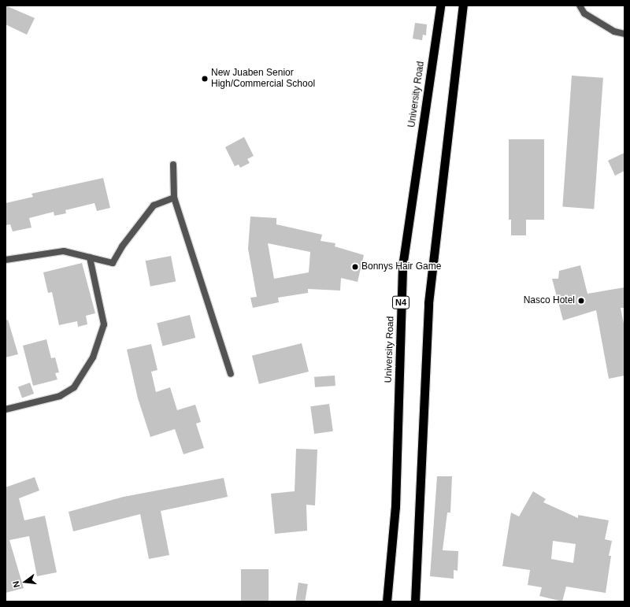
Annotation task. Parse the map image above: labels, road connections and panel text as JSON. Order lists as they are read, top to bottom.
{
  "streets": {
    "highway": ["University Road", "N4"]
  },
  "places": ["New Juaben Senior High/Commercial School", "Bonnys Hair Game", "Nasco Hotel"],
  "north": "left"
}
